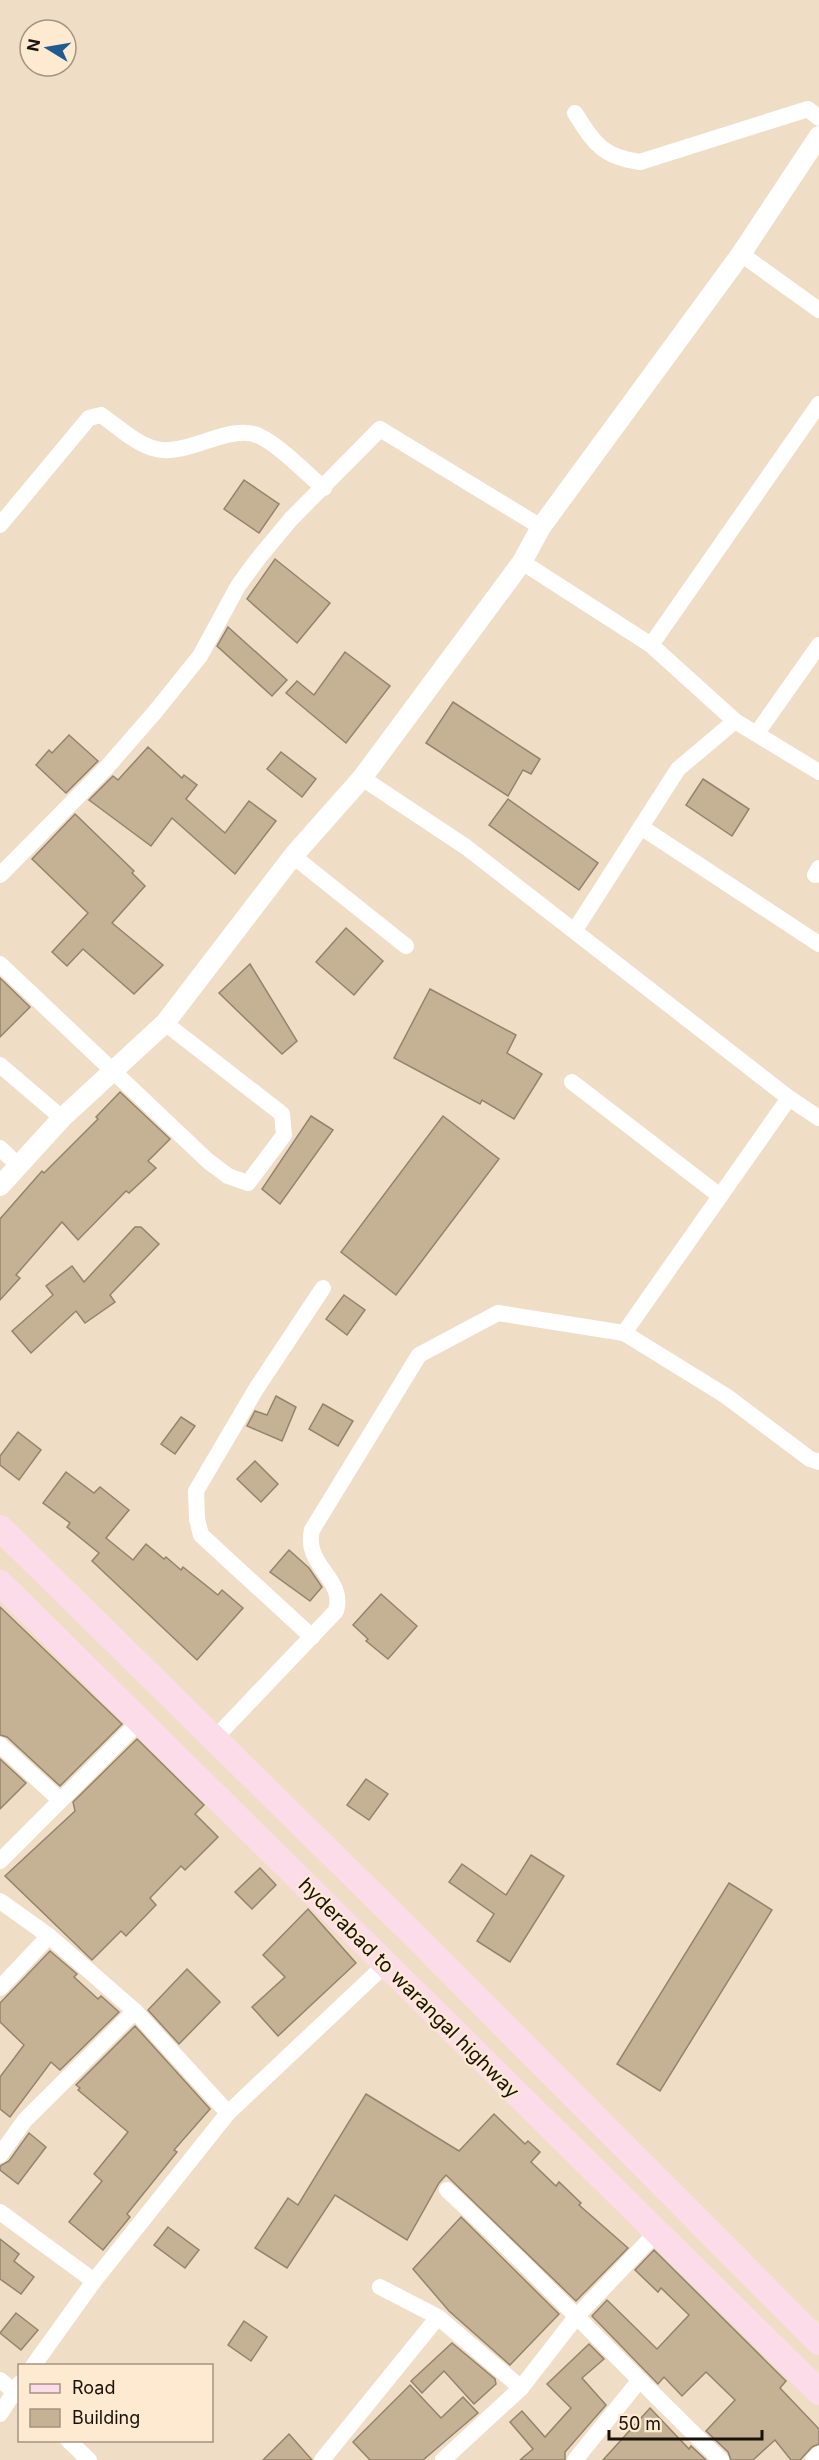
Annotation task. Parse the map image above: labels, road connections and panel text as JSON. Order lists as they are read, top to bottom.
{
  "streets": {
    "main road": ["hyderabad to warangal highway"]
  },
  "legend": ["Road", "Building"],
  "scale_bar": "50 m",
  "north": "left"
}
